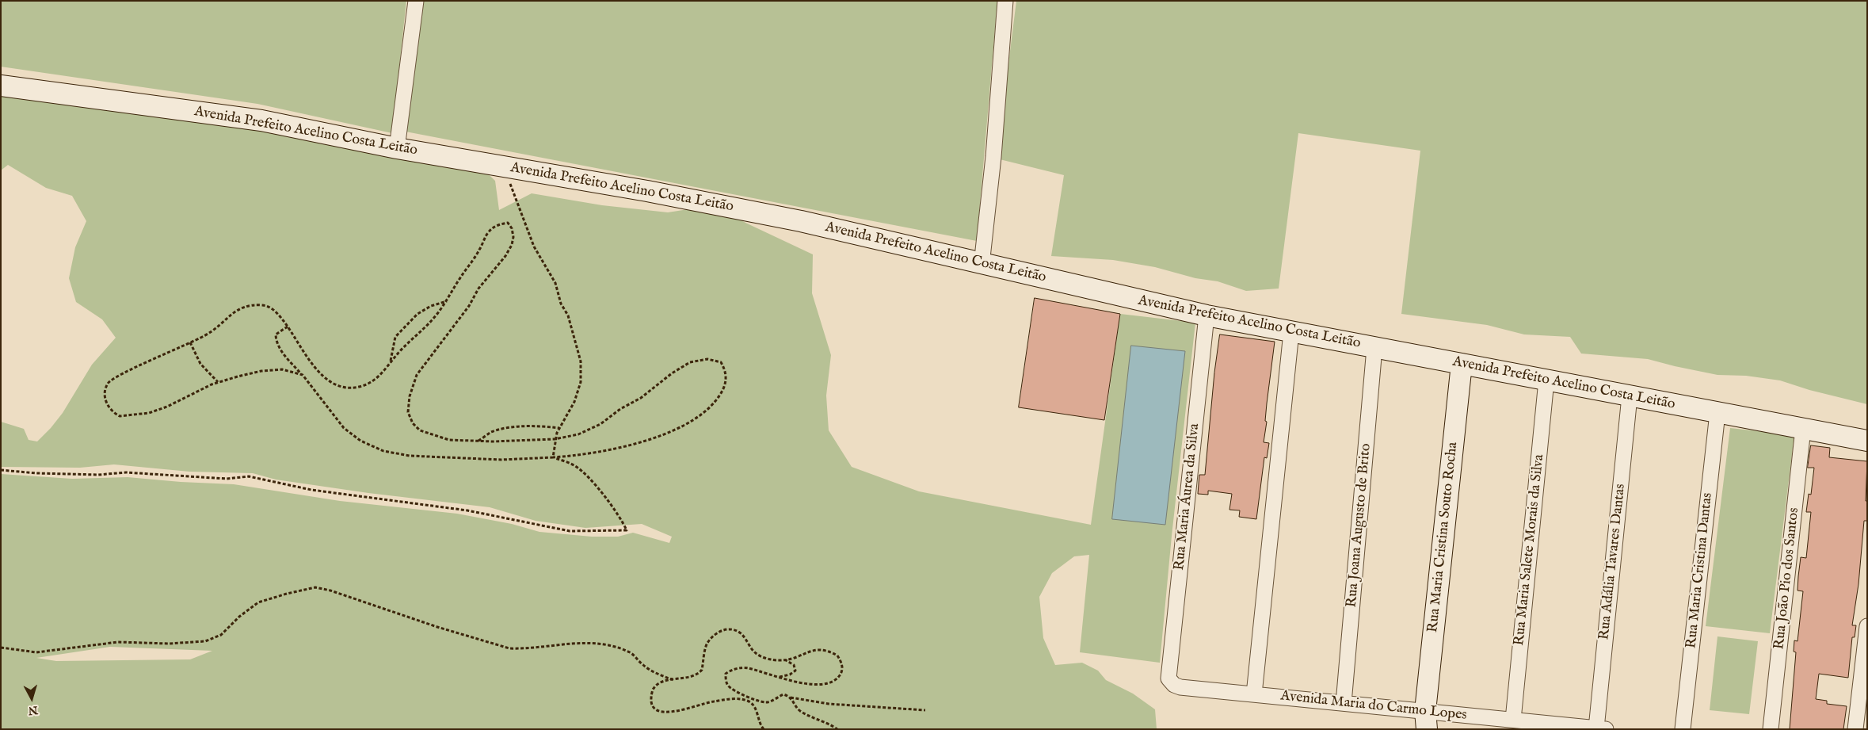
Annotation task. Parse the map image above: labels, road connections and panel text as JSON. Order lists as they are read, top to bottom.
{
  "streets": {
    "street": [
      "Avenida Prefeito Acelino Costa Leitão",
      "Rua Maria Áurea da Silva",
      "Rua Joana Augusto de Brito",
      "Rua Maria Cristina Souto Rocha",
      "Rua Maria Salete Morais da Silva",
      "Rua Adália Tavares Dantas",
      "Rua Maria Cristina Dantas",
      "Rua João Pio dos Santos",
      "Avenida Maria do Carmo Lopes"
    ]
  },
  "crossings": [
    ["Avenida Prefeito Acelino Costa Leitão", "Rua Maria Áurea da Silva"],
    ["Avenida Prefeito Acelino Costa Leitão", "Rua Joana Augusto de Brito"],
    ["Avenida Prefeito Acelino Costa Leitão", "Rua Maria Cristina Souto Rocha"],
    ["Avenida Prefeito Acelino Costa Leitão", "Rua Maria Salete Morais da Silva"],
    ["Avenida Prefeito Acelino Costa Leitão", "Rua Adália Tavares Dantas"],
    ["Avenida Prefeito Acelino Costa Leitão", "Rua Maria Cristina Dantas"],
    ["Avenida Prefeito Acelino Costa Leitão", "Rua João Pio dos Santos"],
    ["Rua Maria Áurea da Silva", "Avenida Maria do Carmo Lopes"],
    ["Rua Joana Augusto de Brito", "Avenida Maria do Carmo Lopes"],
    ["Rua Maria Cristina Souto Rocha", "Avenida Maria do Carmo Lopes"],
    ["Rua Maria Salete Morais da Silva", "Avenida Maria do Carmo Lopes"],
    ["Rua Adália Tavares Dantas", "Avenida Maria do Carmo Lopes"]
  ],
  "north": "bottom"
}
